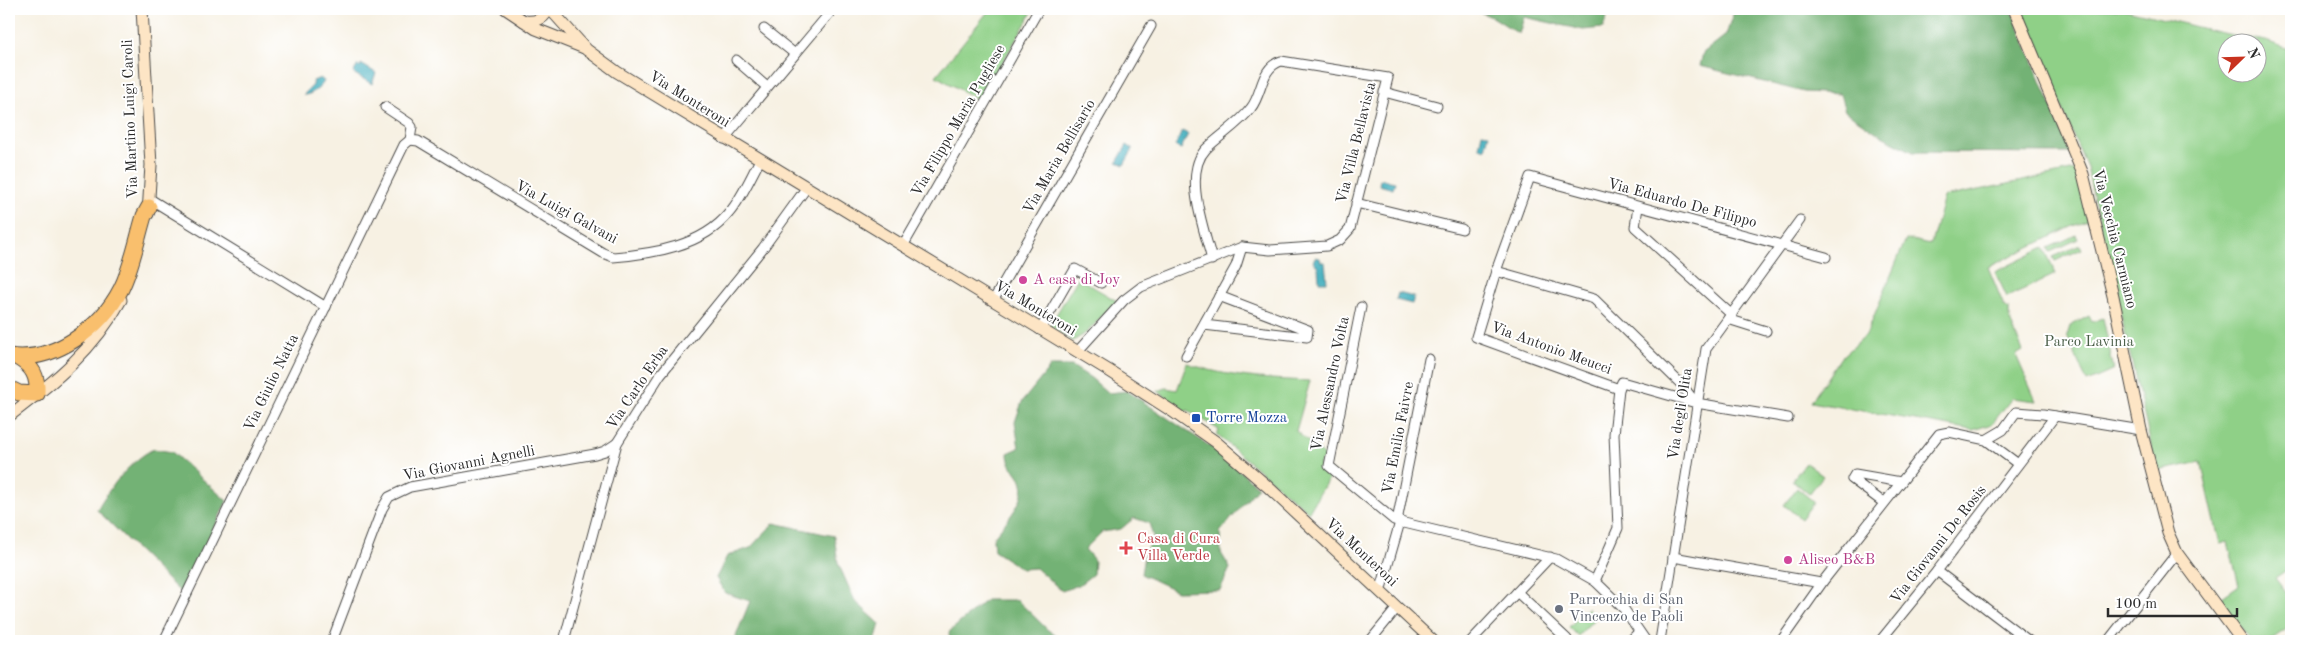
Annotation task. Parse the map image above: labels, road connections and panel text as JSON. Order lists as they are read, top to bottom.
{
  "streets": {
    "main road": ["Via Monteroni", "Via Martino Luigi Caroli", "Via Vecchia Carmiano"],
    "street": [
      "Via Filippo Maria Pugliese",
      "Via Villa Bellavista",
      "Via Maria Bellisario",
      "Via Eduardo De Filippo",
      "Via Luigi Galvani",
      "Via Antonio Meucci",
      "Via Giulio Natta",
      "Via Alessandro Volta",
      "Via Carlo Erba",
      "Via degli Olita",
      "Via Emilio Faivre",
      "Via Giovanni Agnelli",
      "Via Giovanni De Rosis"
    ]
  },
  "crossings": [
    ["Via Monteroni", "Via Filippo Maria Pugliese"],
    ["Via Monteroni", "Via Villa Bellavista"],
    ["Via Monteroni", "Via Maria Bellisario"],
    ["Via Monteroni", "Via Luigi Galvani"],
    ["Via Monteroni", "Via Carlo Erba"],
    ["Via Monteroni", "Via Emilio Faivre"],
    ["Via Eduardo De Filippo", "Via Antonio Meucci"],
    ["Via Eduardo De Filippo", "Via degli Olita"],
    ["Via Luigi Galvani", "Via Giulio Natta"],
    ["Via Antonio Meucci", "Via degli Olita"],
    ["Via Alessandro Volta", "Via Emilio Faivre"],
    ["Via Carlo Erba", "Via Giovanni Agnelli"]
  ],
  "parks": ["Parco Lavinia"],
  "places": {
    "other": ["A casa di Joy", "Aliseo B&B", "Parrocchia di San Vincenzo de Paoli"],
    "transit": ["Torre Mozza"],
    "health": ["Casa di Cura Villa Verde"]
  },
  "scale_bar": "100 m",
  "north": "top right"
}
